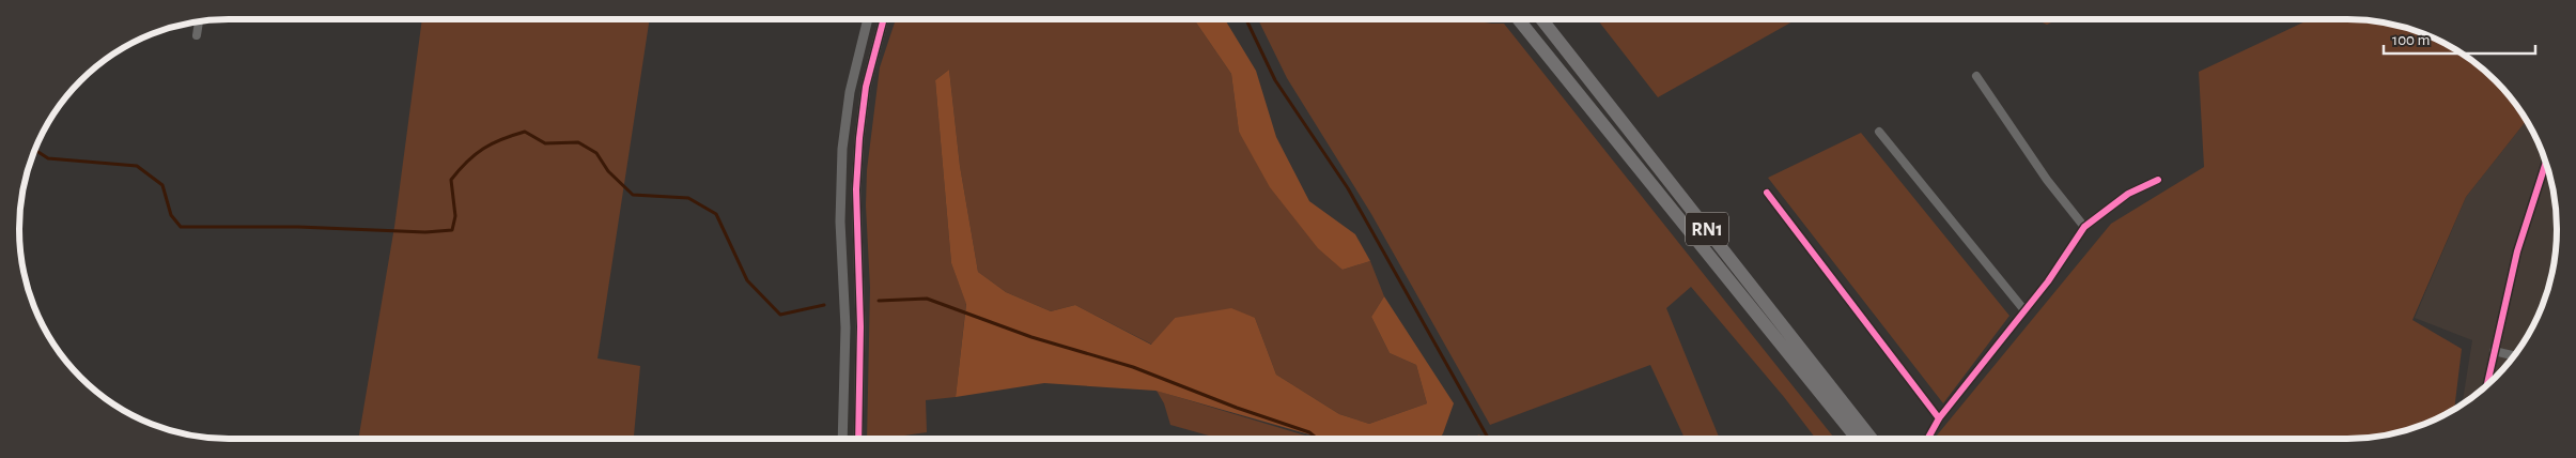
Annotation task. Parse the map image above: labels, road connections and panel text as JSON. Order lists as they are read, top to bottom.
{
  "streets": {
    "highway": ["RN1"]
  },
  "scale_bar": "100 m"
}
